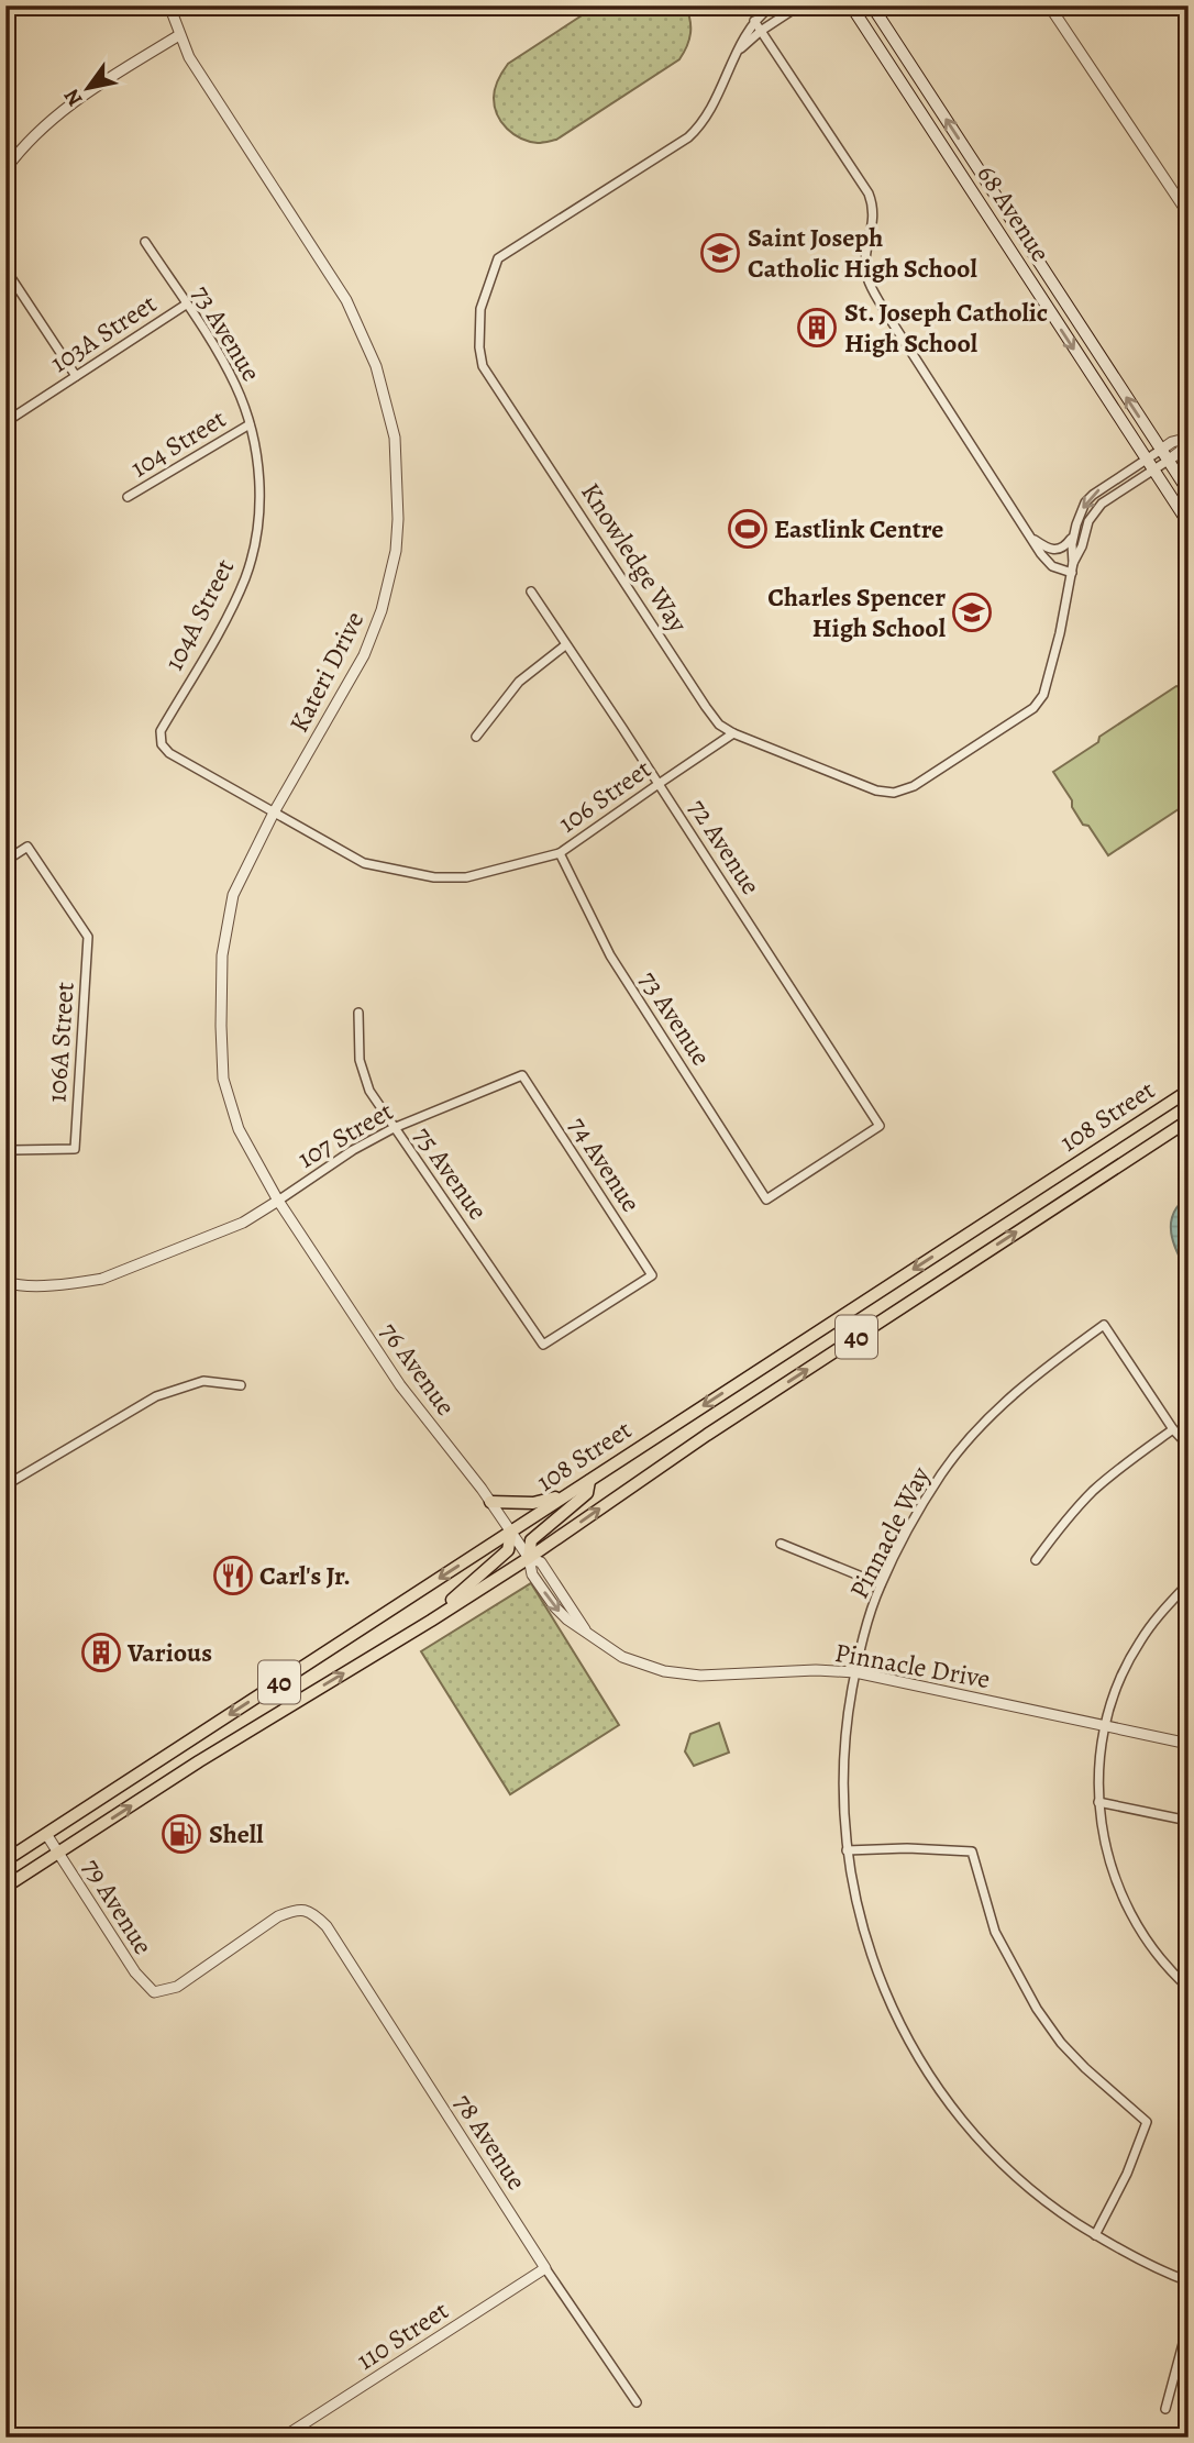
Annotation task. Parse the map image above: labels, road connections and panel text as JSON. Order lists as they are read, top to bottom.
{
  "streets": {
    "main road": ["68 Avenue", "108 Street", "40"],
    "street": [
      "103A Street",
      "73 Avenue",
      "104 Street",
      "Knowledge Way",
      "104A Street",
      "Kateri Drive",
      "106 Street",
      "72 Avenue",
      "106A Street",
      "107 Street",
      "74 Avenue",
      "75 Avenue",
      "76 Avenue",
      "Pinnacle Way",
      "Pinnacle Drive",
      "79 Avenue",
      "78 Avenue",
      "110 Street"
    ]
  },
  "crossings": [
    ["68 Avenue", "Knowledge Way"],
    ["103A Street", "73 Avenue"],
    ["73 Avenue", "104 Street"],
    ["73 Avenue", "104A Street"],
    ["73 Avenue", "106 Street"],
    ["73 Avenue", "72 Avenue"],
    ["Knowledge Way", "106 Street"],
    ["104A Street", "Kateri Drive"],
    ["104A Street", "106 Street"],
    ["Kateri Drive", "106 Street"],
    ["Kateri Drive", "107 Street"],
    ["Kateri Drive", "76 Avenue"],
    ["106 Street", "72 Avenue"],
    ["108 Street", "76 Avenue"],
    ["108 Street", "Pinnacle Drive"],
    ["108 Street", "79 Avenue"],
    ["107 Street", "74 Avenue"],
    ["107 Street", "75 Avenue"],
    ["107 Street", "76 Avenue"],
    ["74 Avenue", "75 Avenue"],
    ["76 Avenue", "Pinnacle Drive"],
    ["Pinnacle Way", "Pinnacle Drive"],
    ["79 Avenue", "78 Avenue"],
    ["78 Avenue", "110 Street"]
  ],
  "places": {
    "school or university": ["Saint Joseph Catholic High School", "Charles Spencer High School"],
    "building": ["St. Joseph Catholic High School", "Various"],
    "sports": ["Eastlink Centre"],
    "restaurant": ["Carl's Jr."],
    "fuel station": ["Shell"]
  },
  "north": "bottom left"
}
